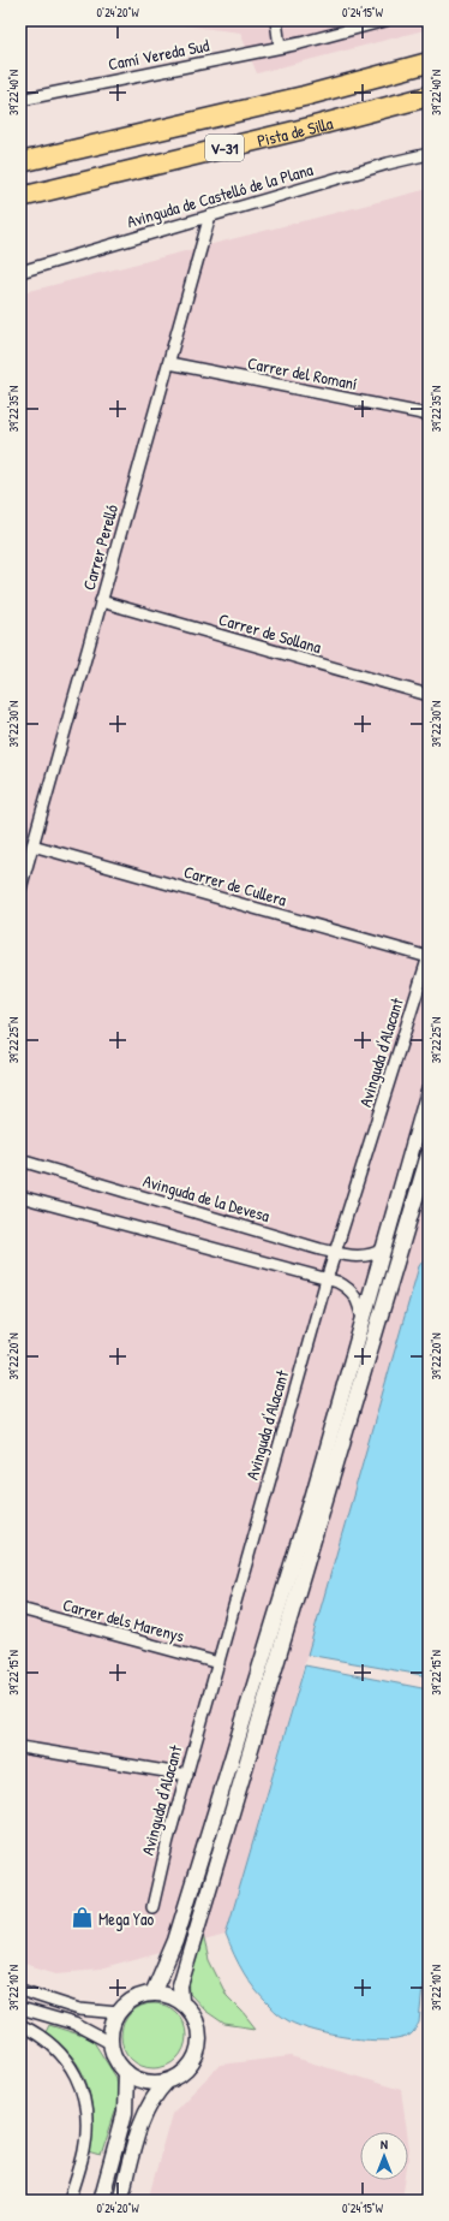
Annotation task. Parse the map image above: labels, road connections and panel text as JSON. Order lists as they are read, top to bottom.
{
  "streets": {
    "highway": ["Pista de Silla", "V-31"],
    "street": [
      "Camí Vereda Sud",
      "Avinguda de Castelló de la Plana",
      "Carrer del Romaní",
      "Carrer Perelló",
      "Carrer de Sollana",
      "Carrer de Cullera",
      "Avinguda d'Alacant",
      "Avinguda de la Devesa",
      "Carrer dels Marenys"
    ]
  },
  "crossings": [
    ["Avinguda de Castelló de la Plana", "Carrer Perelló"],
    ["Carrer del Romaní", "Carrer Perelló"],
    ["Carrer Perelló", "Carrer de Sollana"],
    ["Carrer Perelló", "Carrer de Cullera"],
    ["Carrer de Cullera", "Avinguda d'Alacant"],
    ["Avinguda d'Alacant", "Avinguda de la Devesa"],
    ["Avinguda d'Alacant", "Carrer dels Marenys"]
  ],
  "places": {
    "shop": ["Mega Yao"]
  },
  "north": "top",
  "coordinates": [
    "0°24'20\"W",
    "0°24'15\"W",
    "39°22'40\"N",
    "39°22'35\"N",
    "39°22'30\"N",
    "39°22'25\"N",
    "39°22'20\"N",
    "39°22'15\"N",
    "39°22'10\"N"
  ]
}
